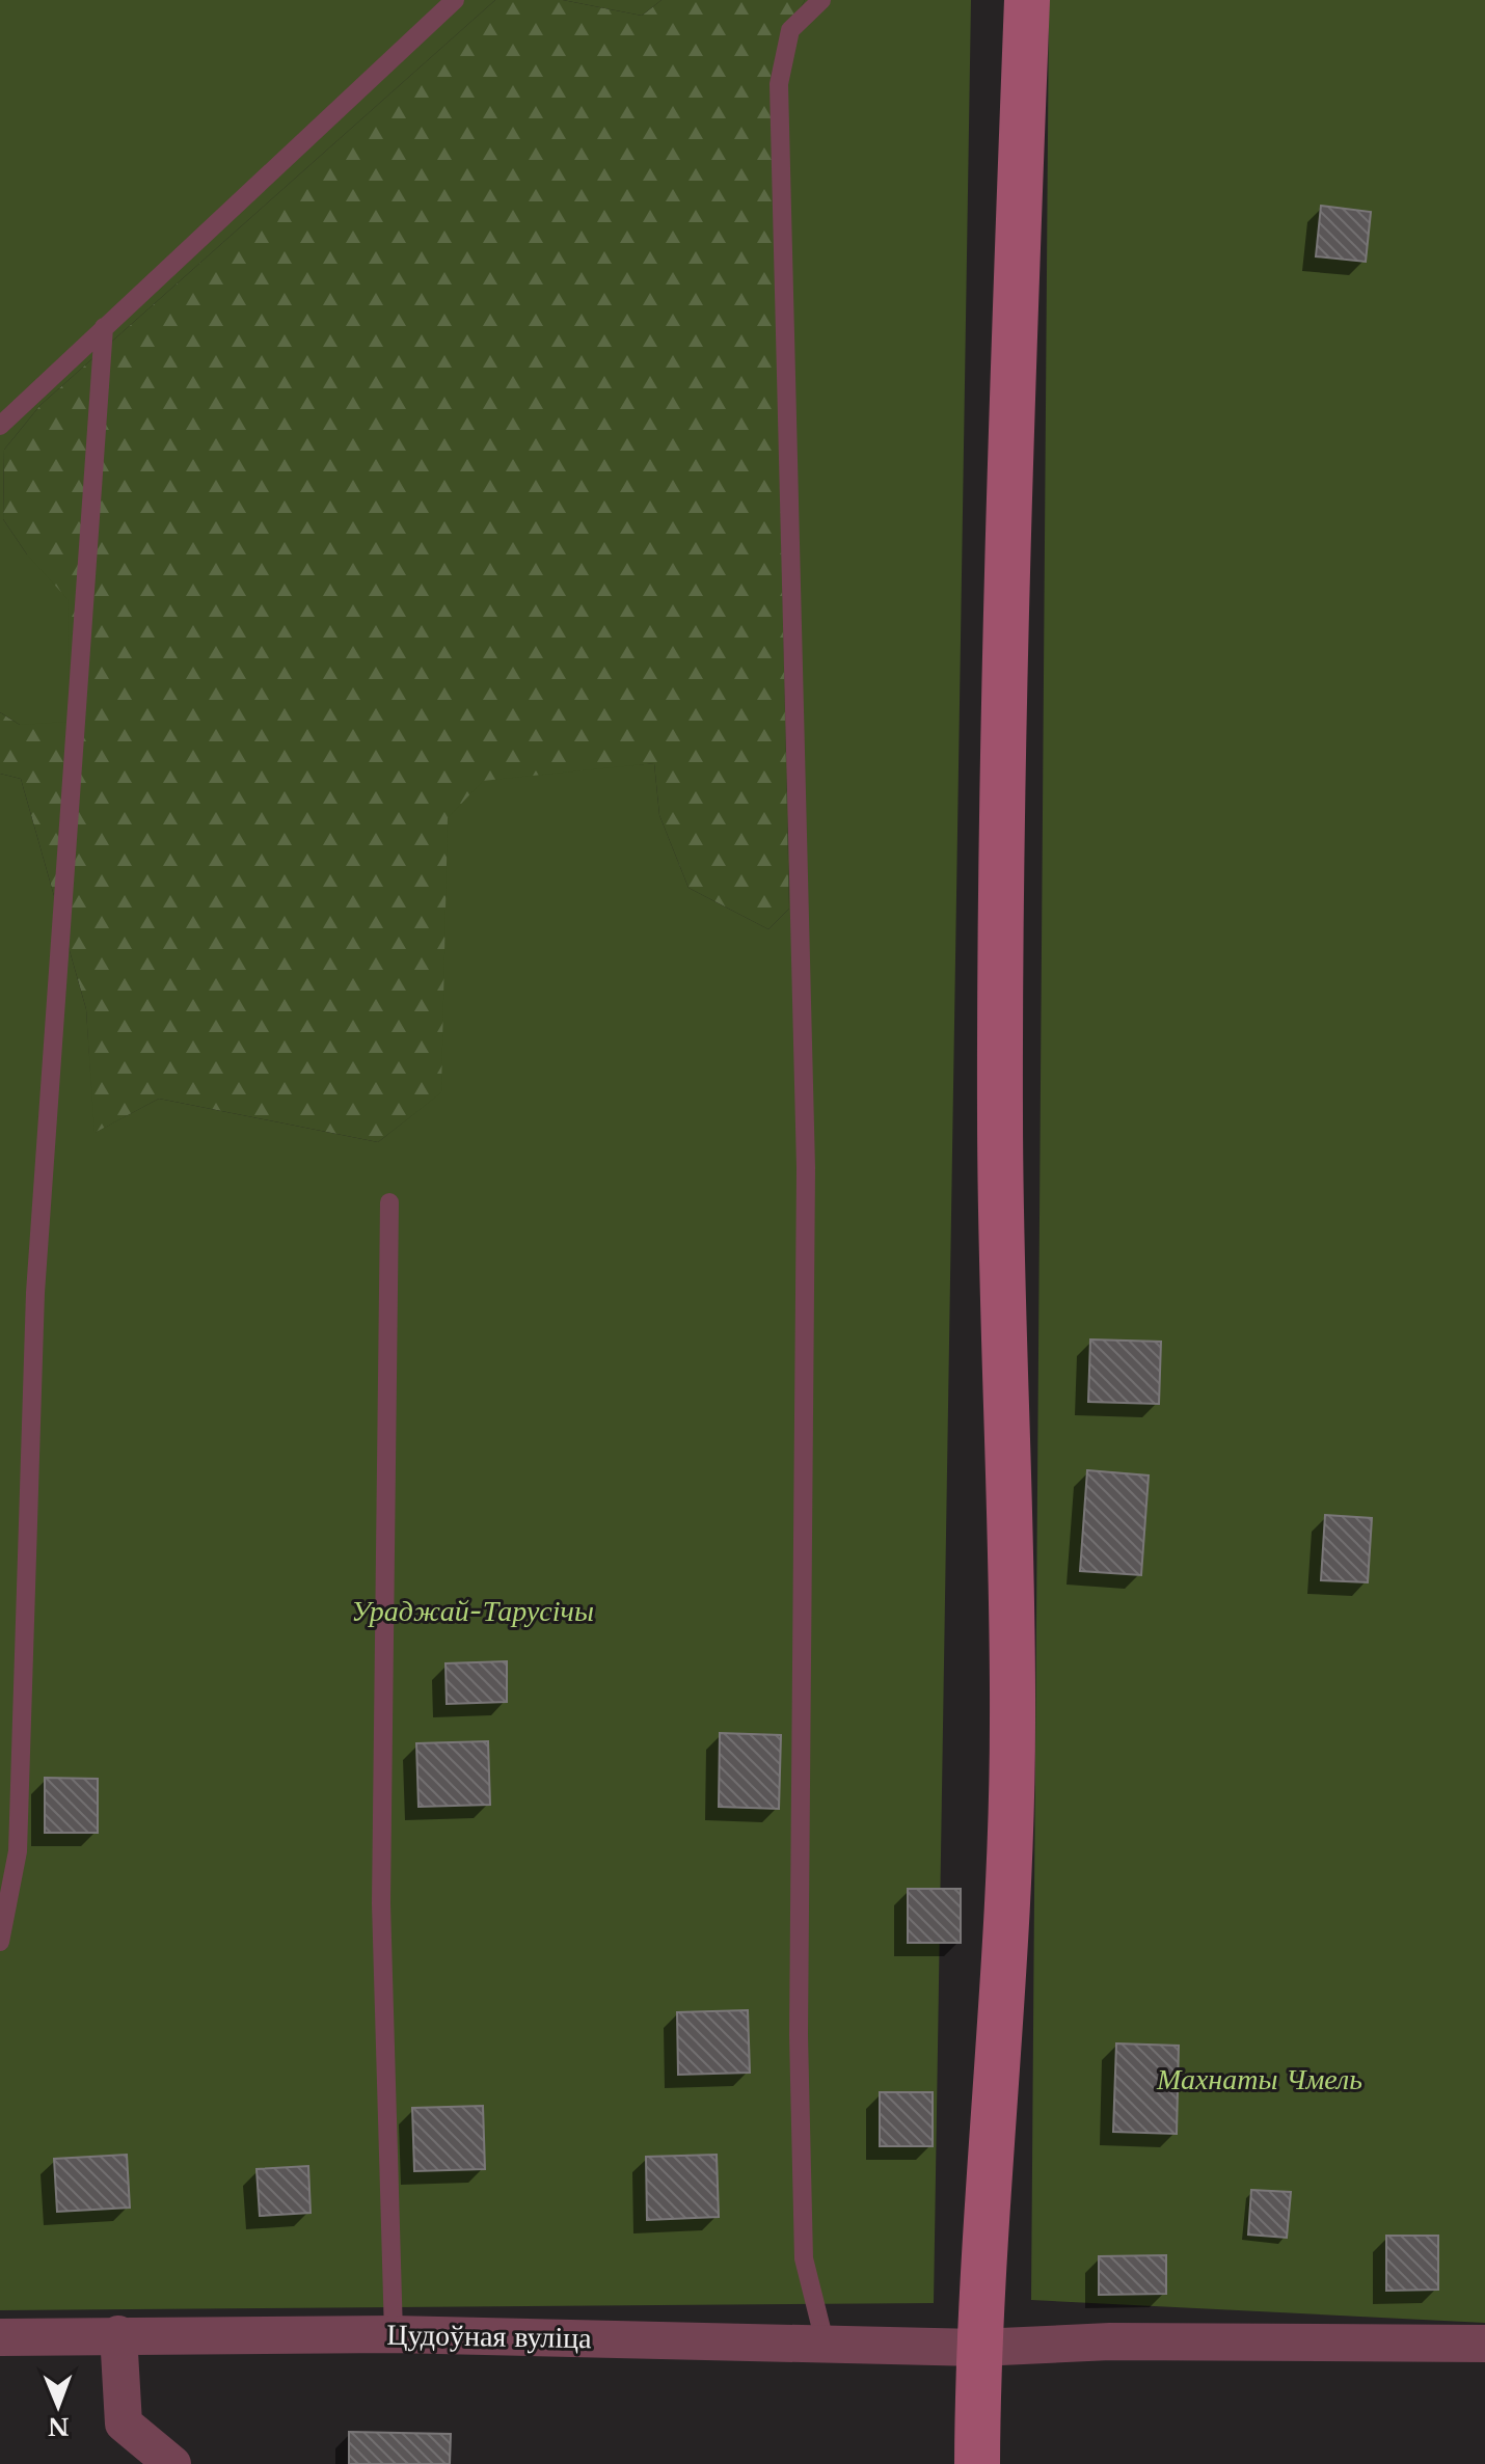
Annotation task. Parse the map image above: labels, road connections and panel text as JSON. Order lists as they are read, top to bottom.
{
  "streets": {
    "street": ["Цудоўная вуліца"]
  },
  "parks": ["Ураджай-Тарусічы", "Махнаты Чмель"],
  "north": "bottom"
}
